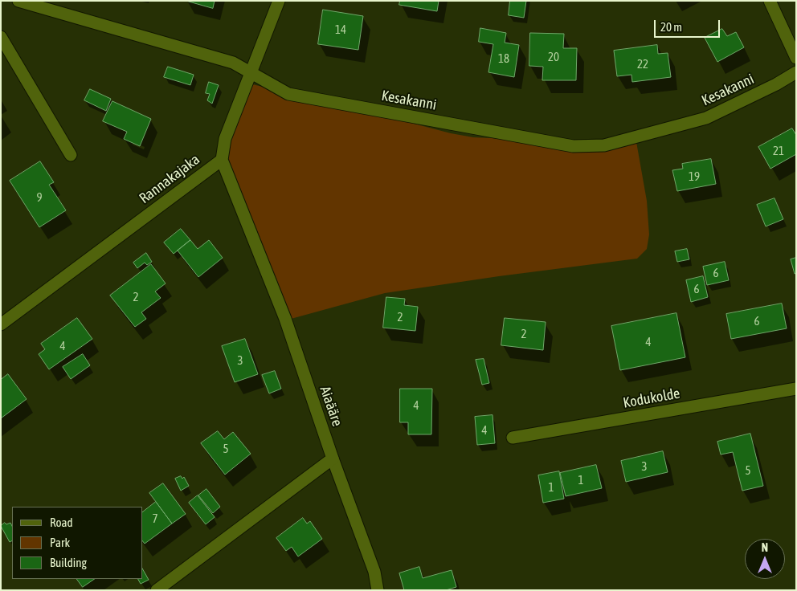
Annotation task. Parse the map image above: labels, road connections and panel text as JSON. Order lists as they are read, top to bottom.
{
  "streets": {
    "street": [
      "Kesakanni",
      "Rannakajaka",
      "Kodukolde",
      "Aiaääre"
    ]
  },
  "crossings": [
    ["Kesakanni", "Rannakajaka"],
    ["Rannakajaka", "Aiaääre"]
  ],
  "house_numbers": [
    "14",
    "20",
    "18",
    "22",
    "21",
    "19",
    "9",
    "6",
    "6",
    "2",
    "2",
    "6",
    "2",
    "4",
    "4",
    "3",
    "4",
    "4",
    "5",
    "3",
    "5",
    "1",
    "1",
    "7"
  ],
  "legend": ["Road", "Park", "Building"],
  "scale_bar": "20 m",
  "north": "top"
}
